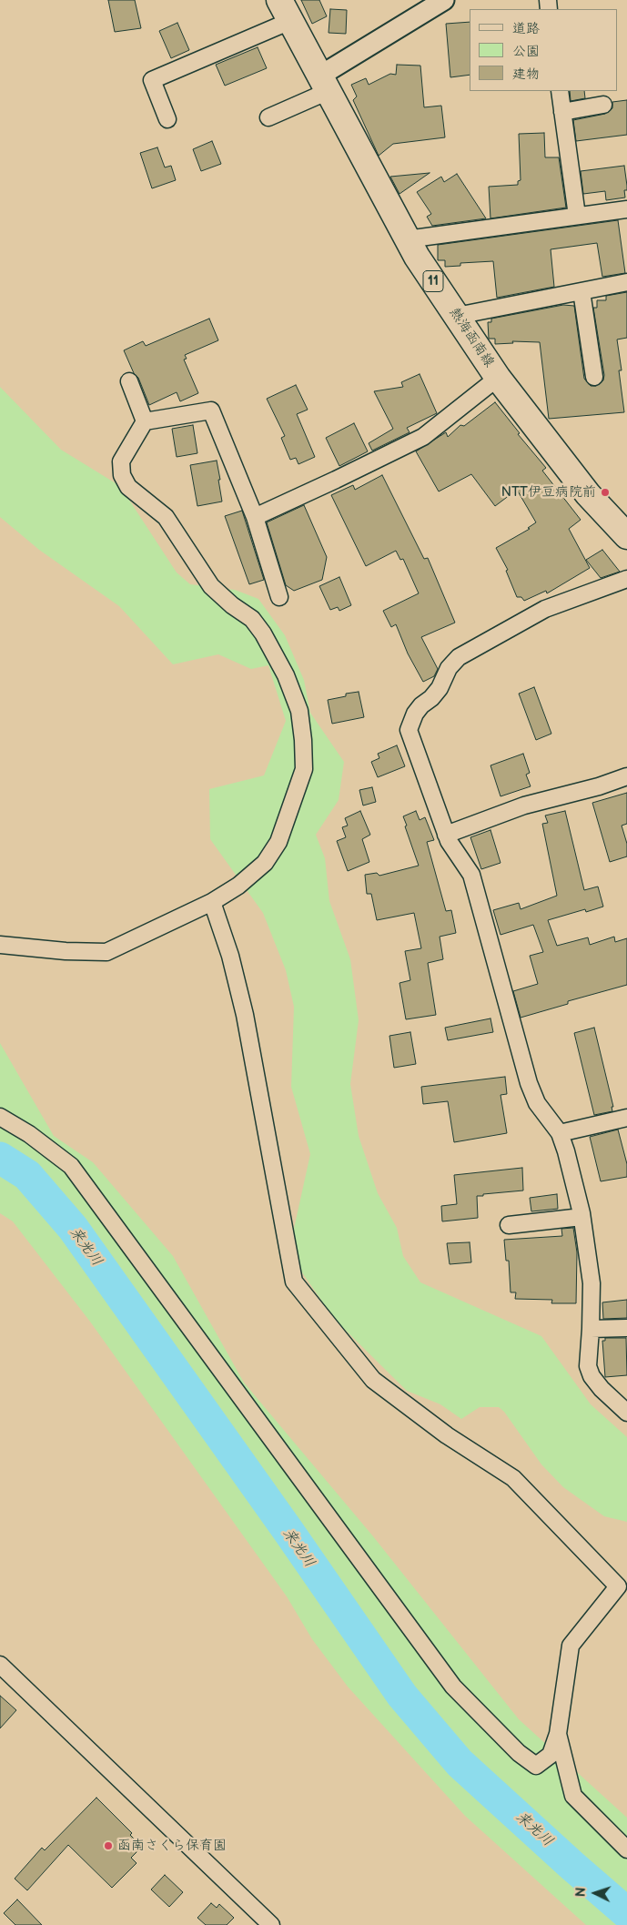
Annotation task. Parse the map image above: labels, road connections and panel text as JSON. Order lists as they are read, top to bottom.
{
  "streets": {
    "main road": ["11", "熱海函南線"]
  },
  "water": ["来光川"],
  "places": ["NTT伊豆病院前", "函南さくら保育園"],
  "legend": ["道路", "公園", "建物"],
  "north": "left"
}
